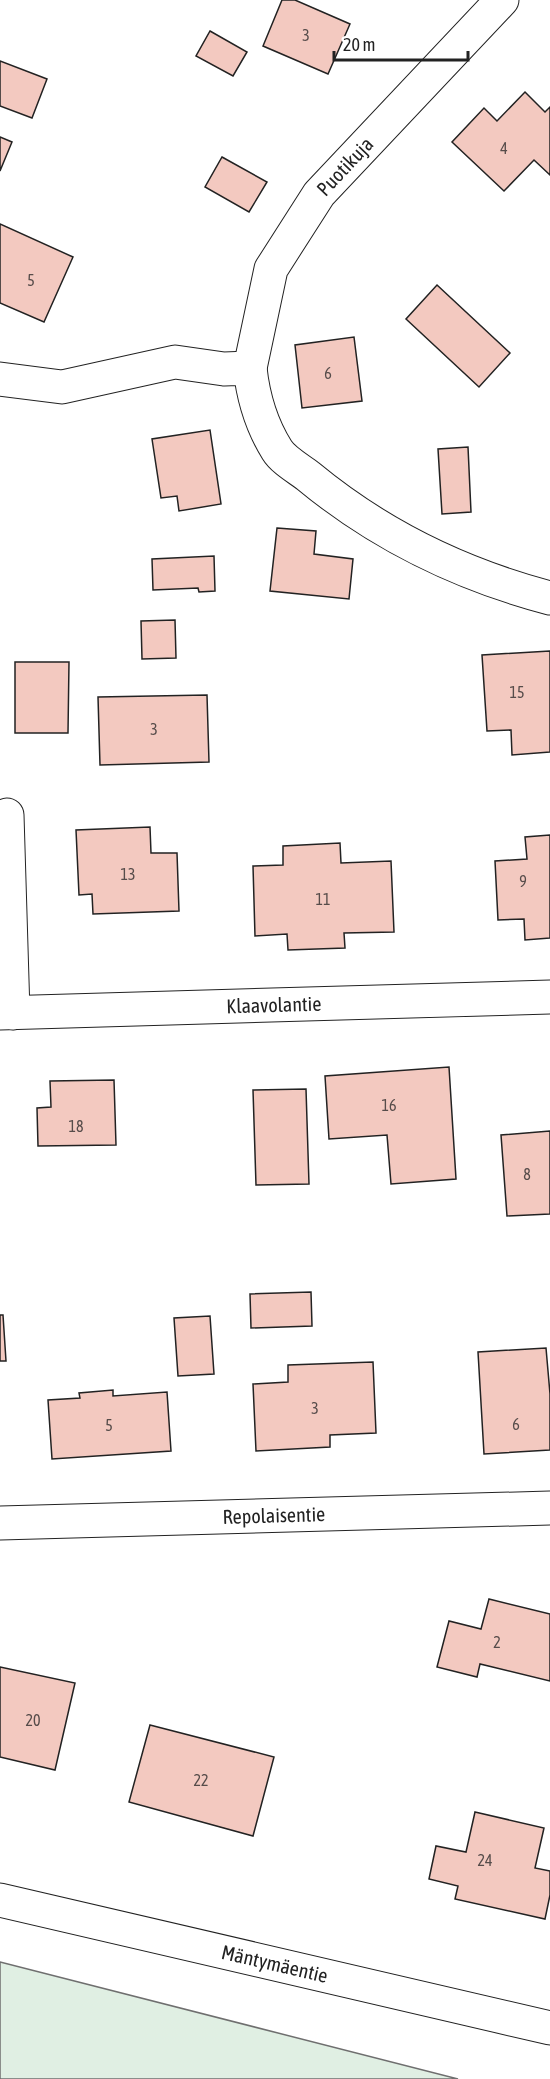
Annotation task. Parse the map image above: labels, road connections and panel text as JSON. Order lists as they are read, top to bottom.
{
  "streets": {
    "street": [
      "Puotikuja",
      "Klaavolantie",
      "Repolaisentie",
      "Mäntymäentie"
    ]
  },
  "house_numbers": [
    "3",
    "4",
    "5",
    "6",
    "15",
    "3",
    "13",
    "9",
    "11",
    "16",
    "18",
    "8",
    "3",
    "6",
    "5",
    "2",
    "20",
    "22",
    "24"
  ],
  "scale_bar": "20 m"
}
